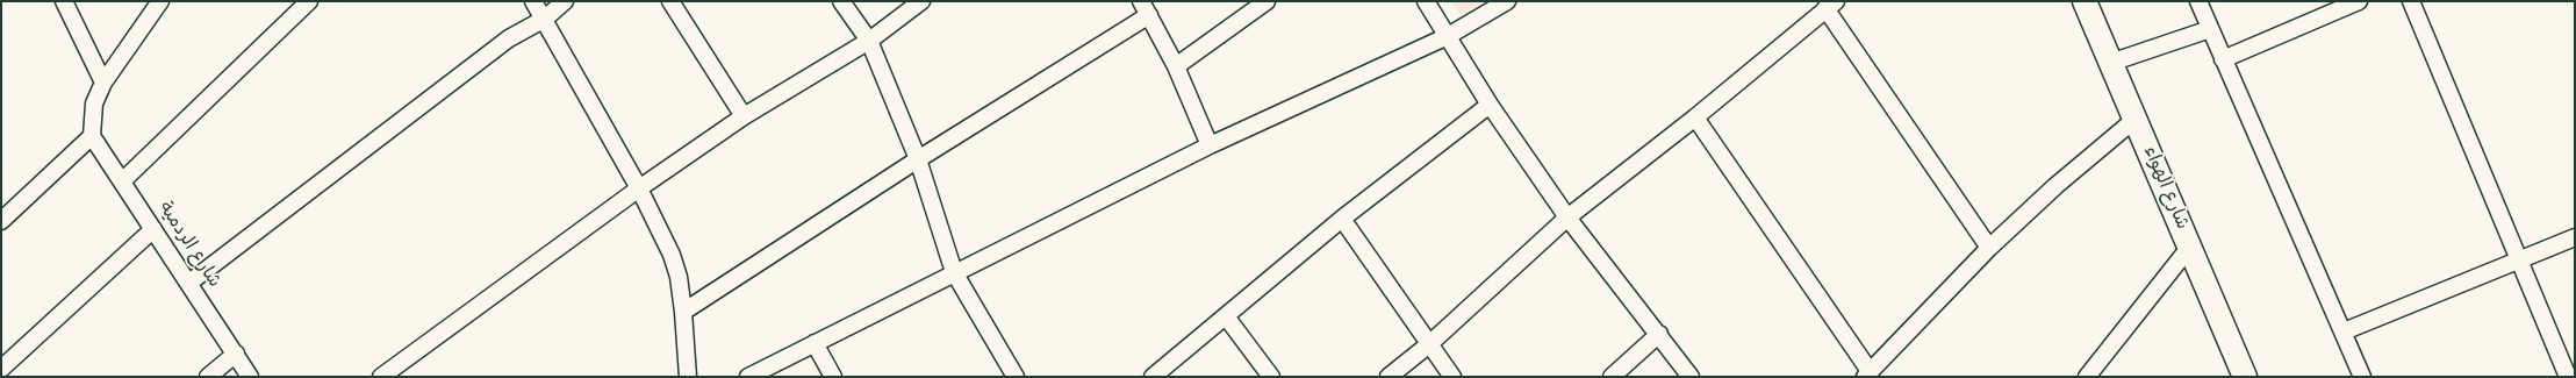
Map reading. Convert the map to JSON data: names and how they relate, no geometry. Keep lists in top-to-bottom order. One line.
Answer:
{"streets":{"street":["شارع الهواء","شارع الردمية"]}}
